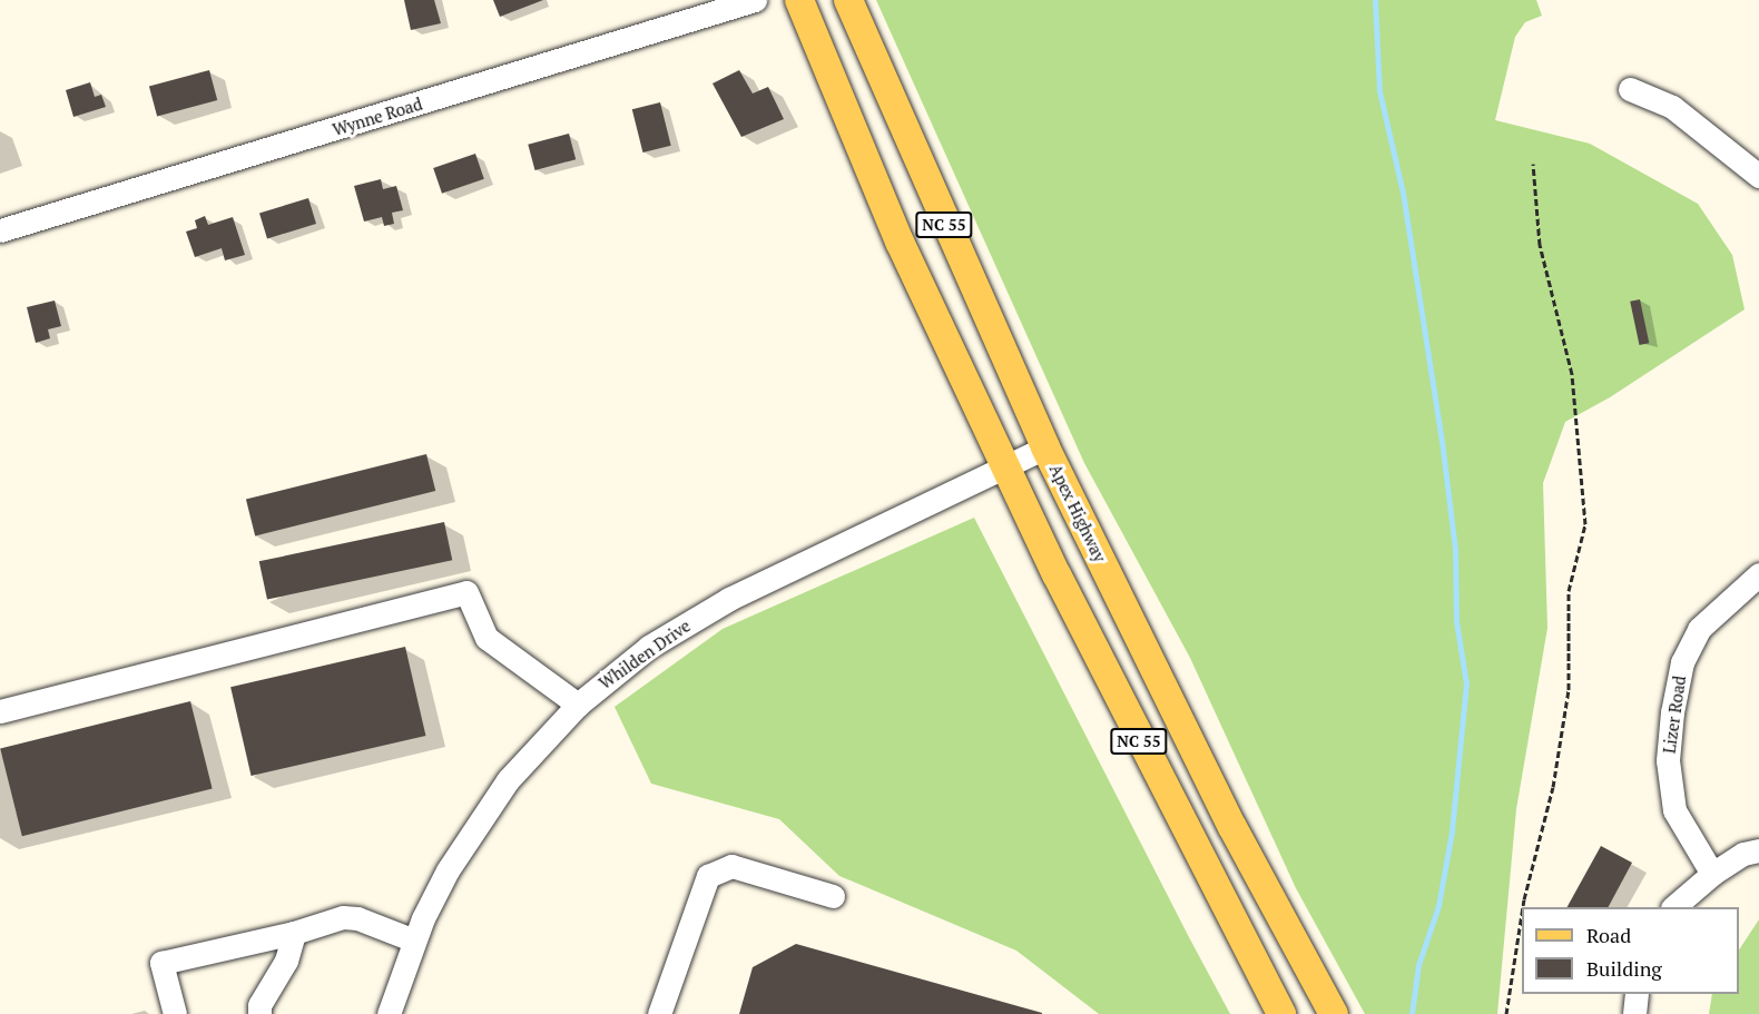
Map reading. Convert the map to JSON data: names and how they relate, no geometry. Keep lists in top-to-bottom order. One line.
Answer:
{"streets":{"main road":["NC 55","Apex Highway"],"street":["Wynne Road","Whilden Drive","Lizer Road"]},"crossings":[["NC 55","Whilden Drive"],["Apex Highway","Whilden Drive"]],"legend":["Road","Building"]}
